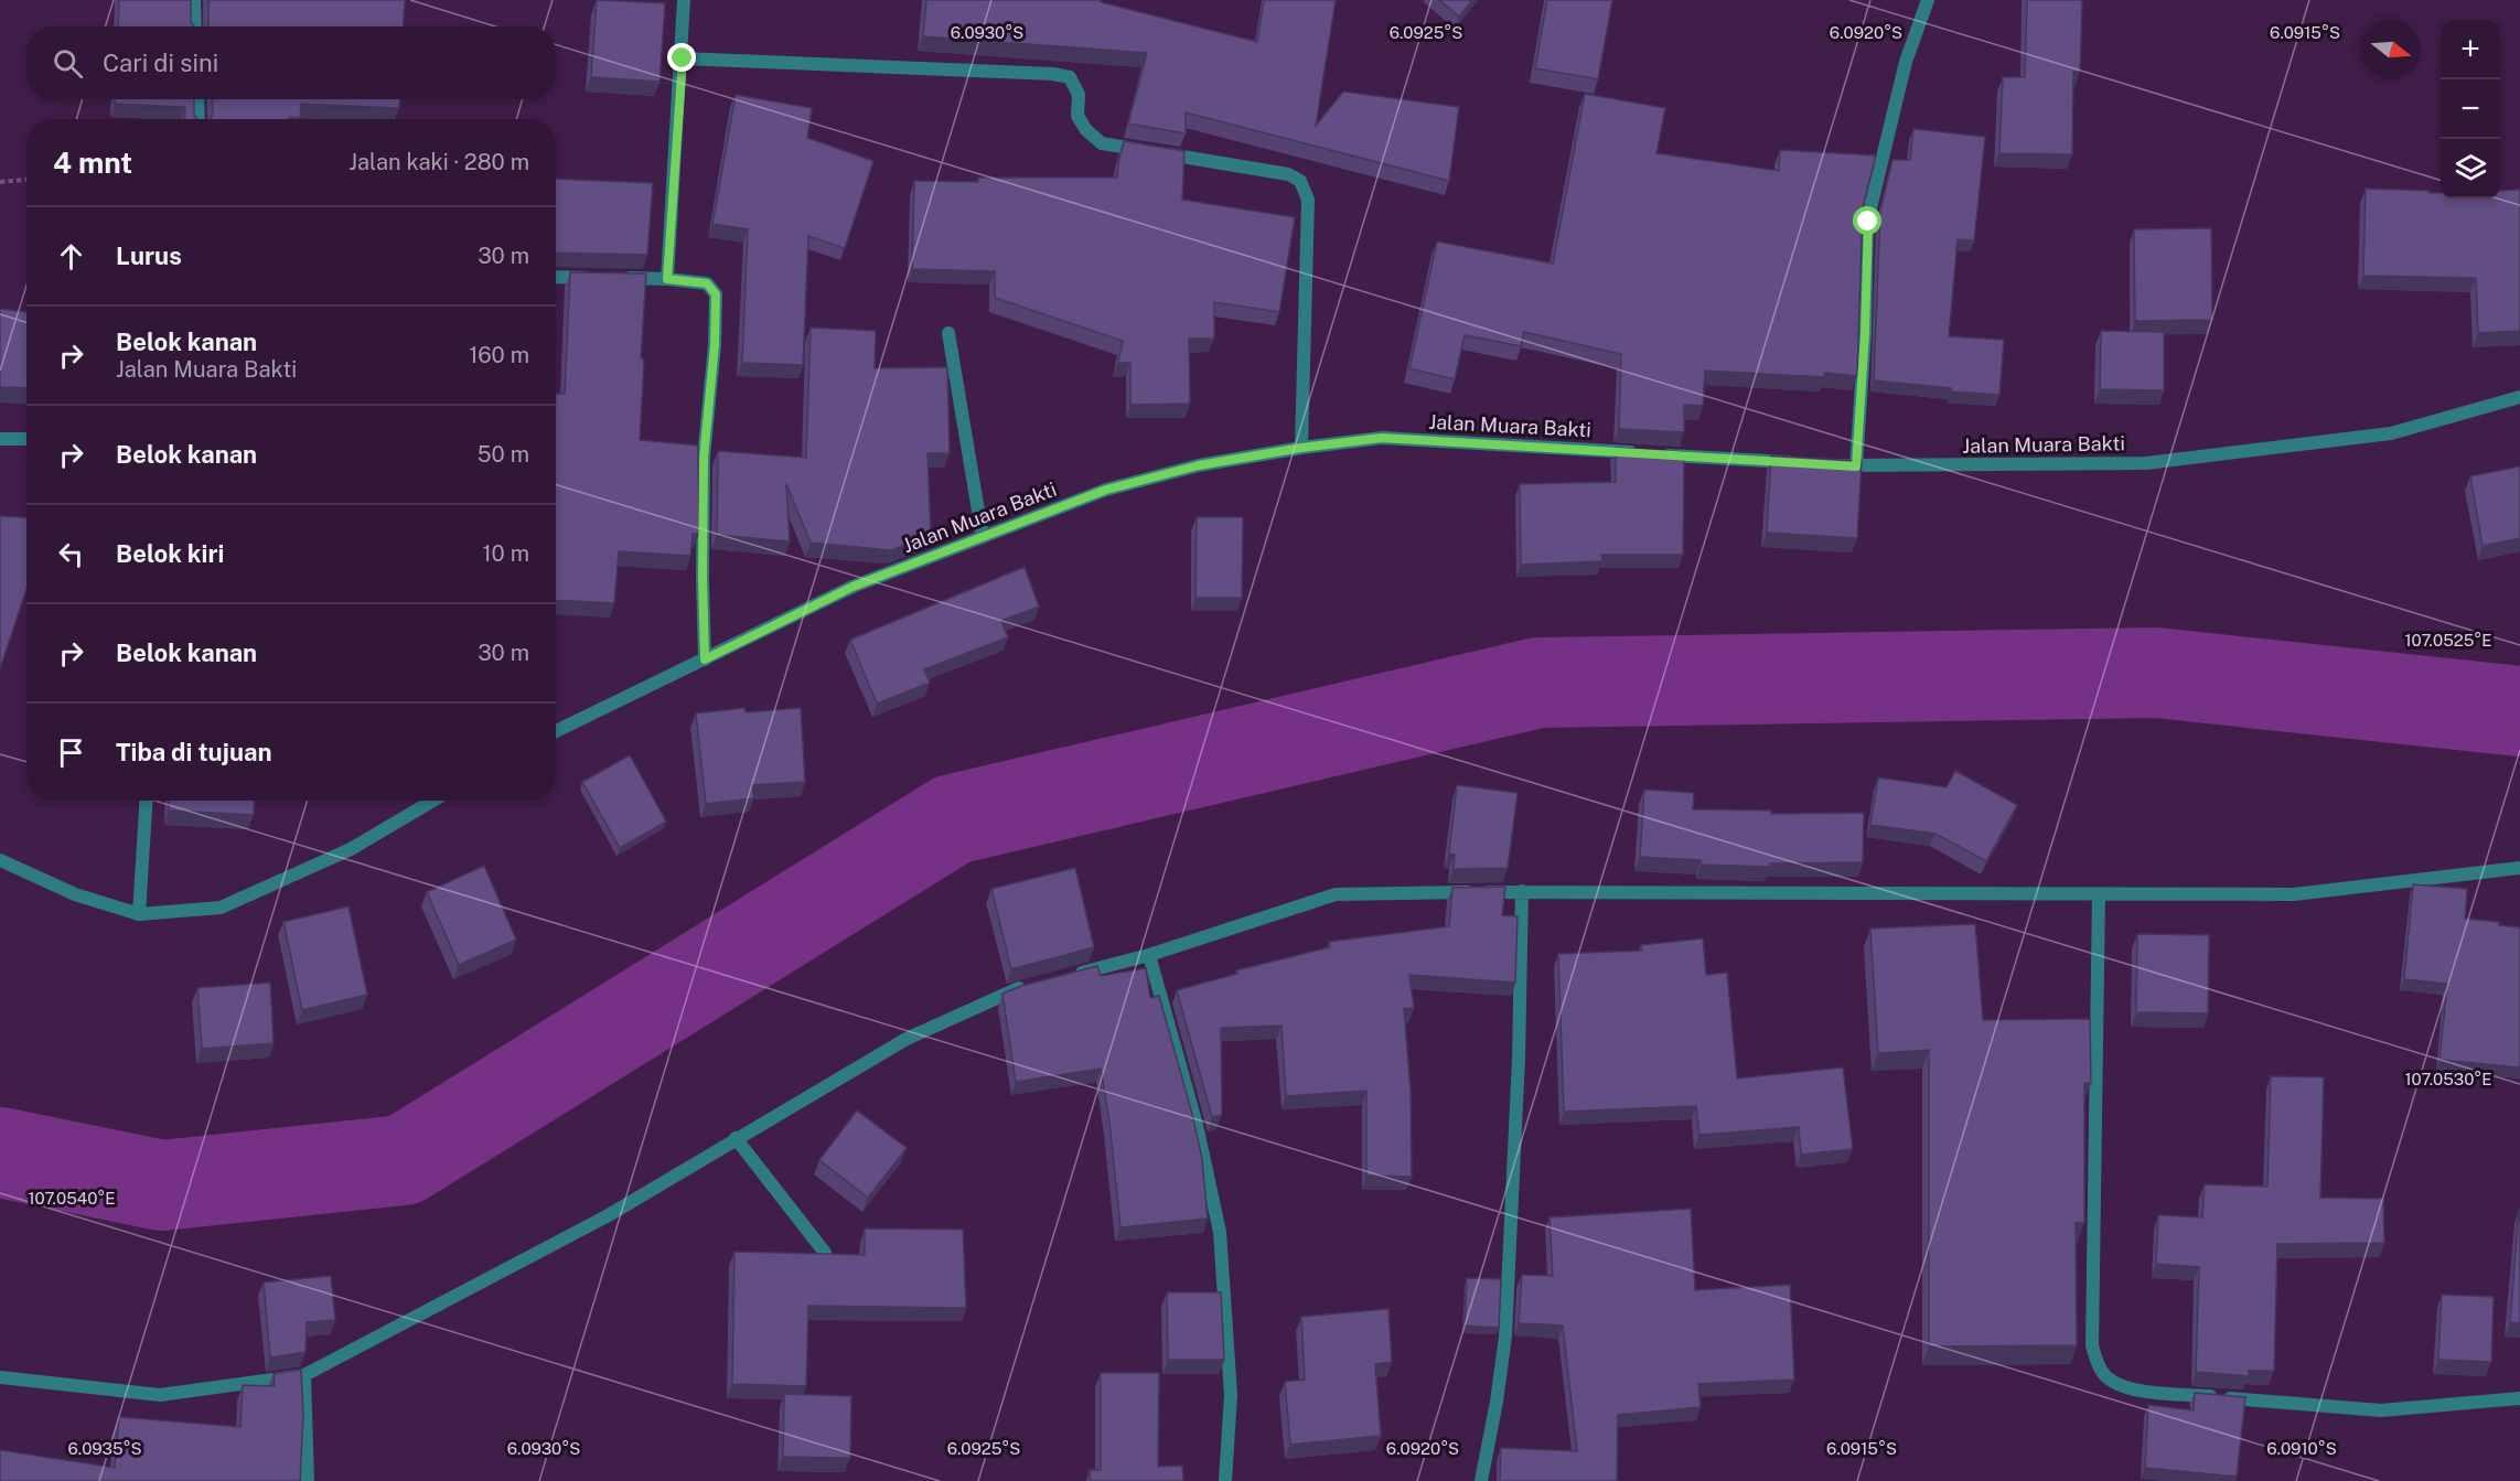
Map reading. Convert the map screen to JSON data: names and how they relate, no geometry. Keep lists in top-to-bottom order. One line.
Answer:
{"streets":{"street":["Jalan Muara Bakti"]},"north":"right","page":{"map_buttons":["+","−"],"search":"Cari di sini","heading":["4 mnt","Jalan kaki · 280 m"],"list":[["Lurus","30 m"],["Belok kanan","Jalan Muara Bakti","160 m"],["Belok kanan","50 m"],["Belok kiri","10 m"],["Belok kanan","30 m"],"Tiba di tujuan"]},"coordinates":["6.0930°S","6.0925°S","6.0920°S","6.0915°S","107.0525°E","107.0530°E","107.0540°E","6.0935°S","6.0910°S"]}
